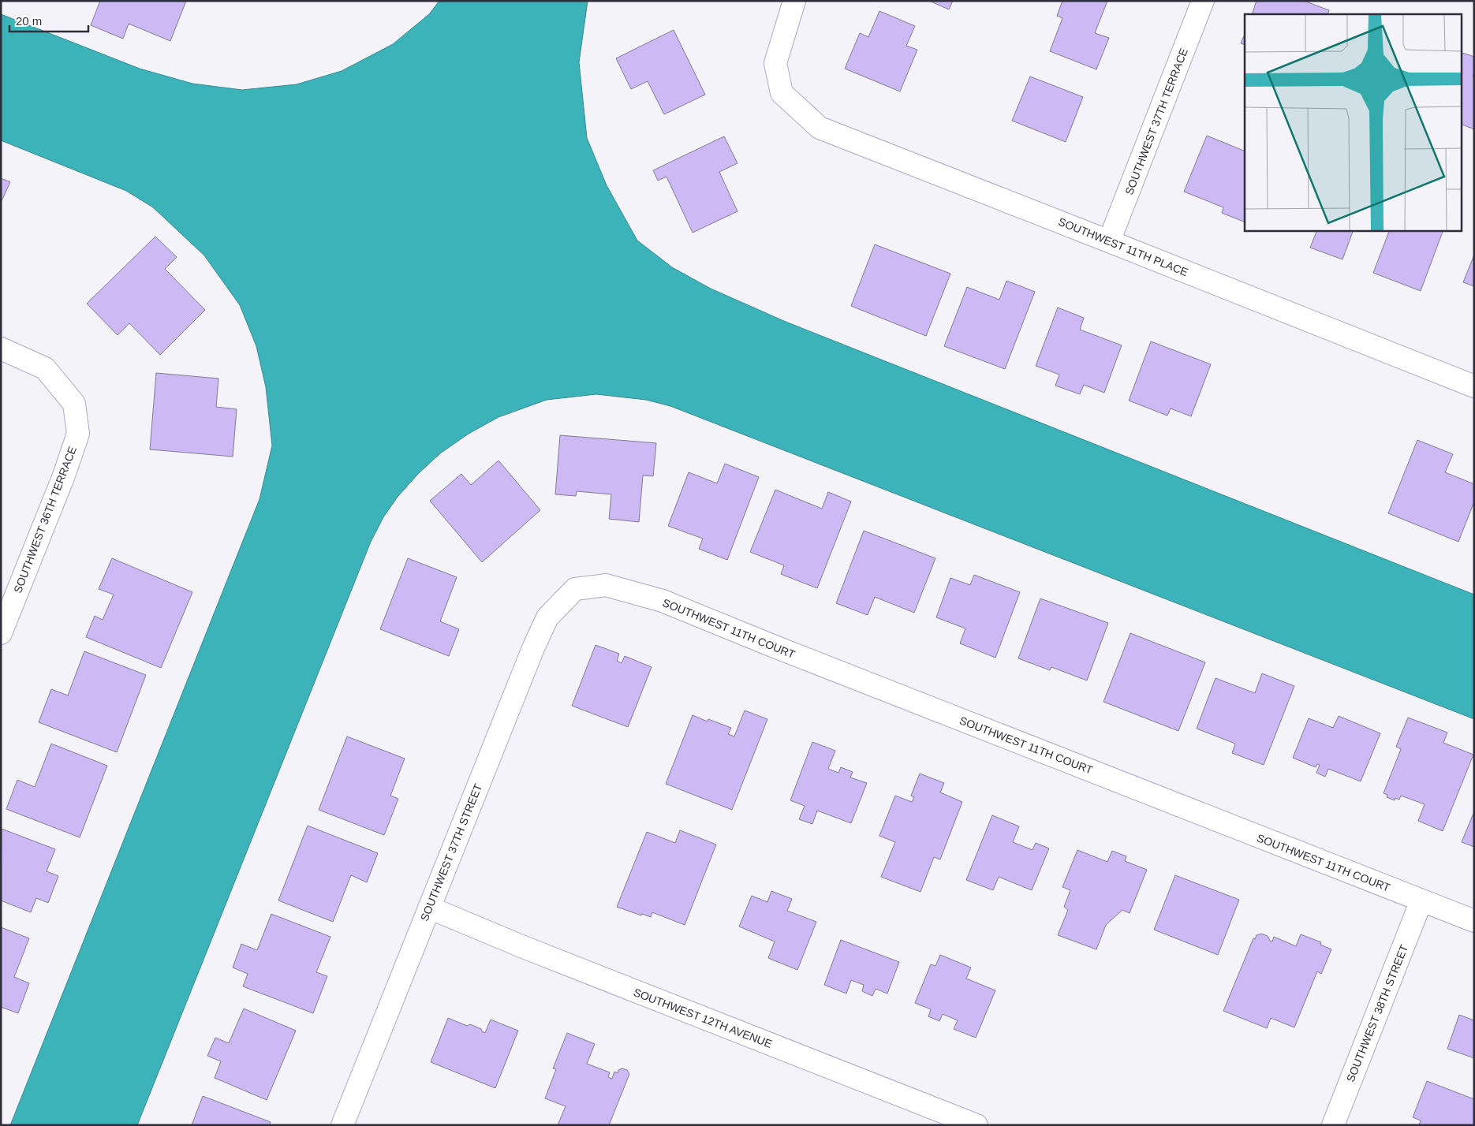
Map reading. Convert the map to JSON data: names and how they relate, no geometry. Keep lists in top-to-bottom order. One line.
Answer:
{"streets":{"street":["SOUTHWEST 37TH TERRACE","SOUTHWEST 11TH PLACE","SOUTHWEST 36TH TERRACE","SOUTHWEST 11TH COURT","SOUTHWEST 37TH STREET","SOUTHWEST 38TH STREET","SOUTHWEST 12TH AVENUE"]},"crossings":[["SOUTHWEST 37TH TERRACE","SOUTHWEST 11TH PLACE"],["SOUTHWEST 11TH COURT","SOUTHWEST 37TH STREET"],["SOUTHWEST 11TH COURT","SOUTHWEST 38TH STREET"],["SOUTHWEST 37TH STREET","SOUTHWEST 12TH AVENUE"]],"scale_bar":"20 m"}
